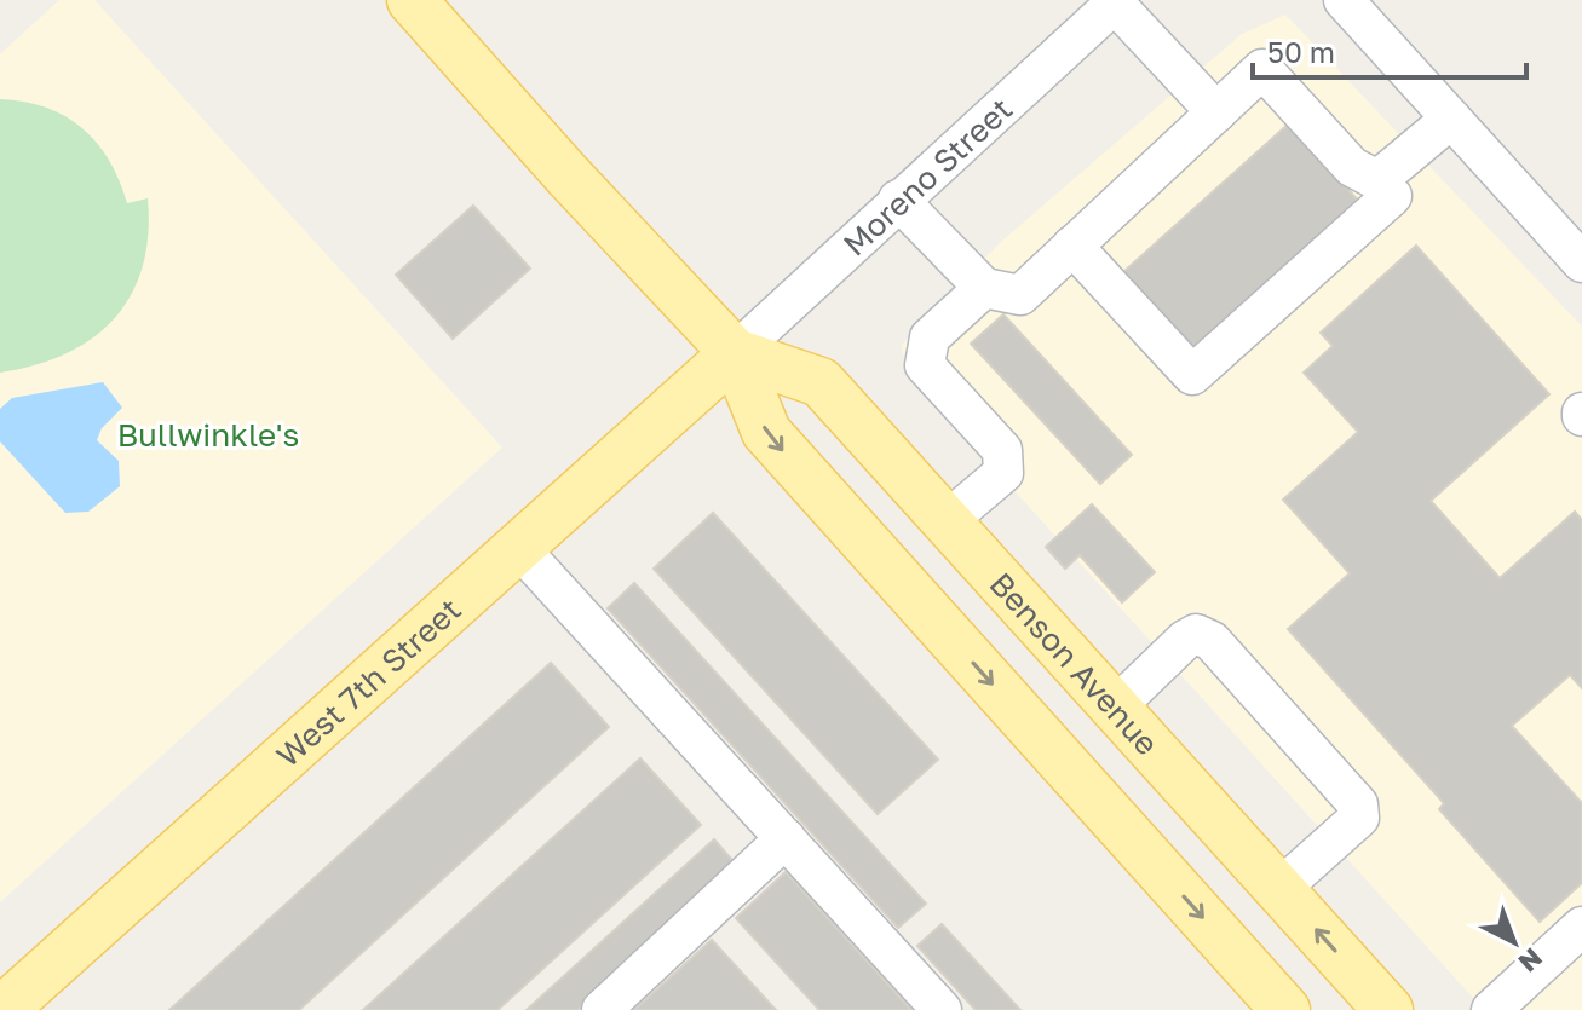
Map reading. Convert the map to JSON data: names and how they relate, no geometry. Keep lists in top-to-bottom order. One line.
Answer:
{"streets":{"main road":["Benson Avenue","West 7th Street"],"street":["Moreno Street"]},"crossings":[["Moreno Street","Benson Avenue"],["Moreno Street","West 7th Street"],["Benson Avenue","West 7th Street"]],"parks":["Bullwinkle's"],"scale_bar":"50 m","north":"bottom right"}
